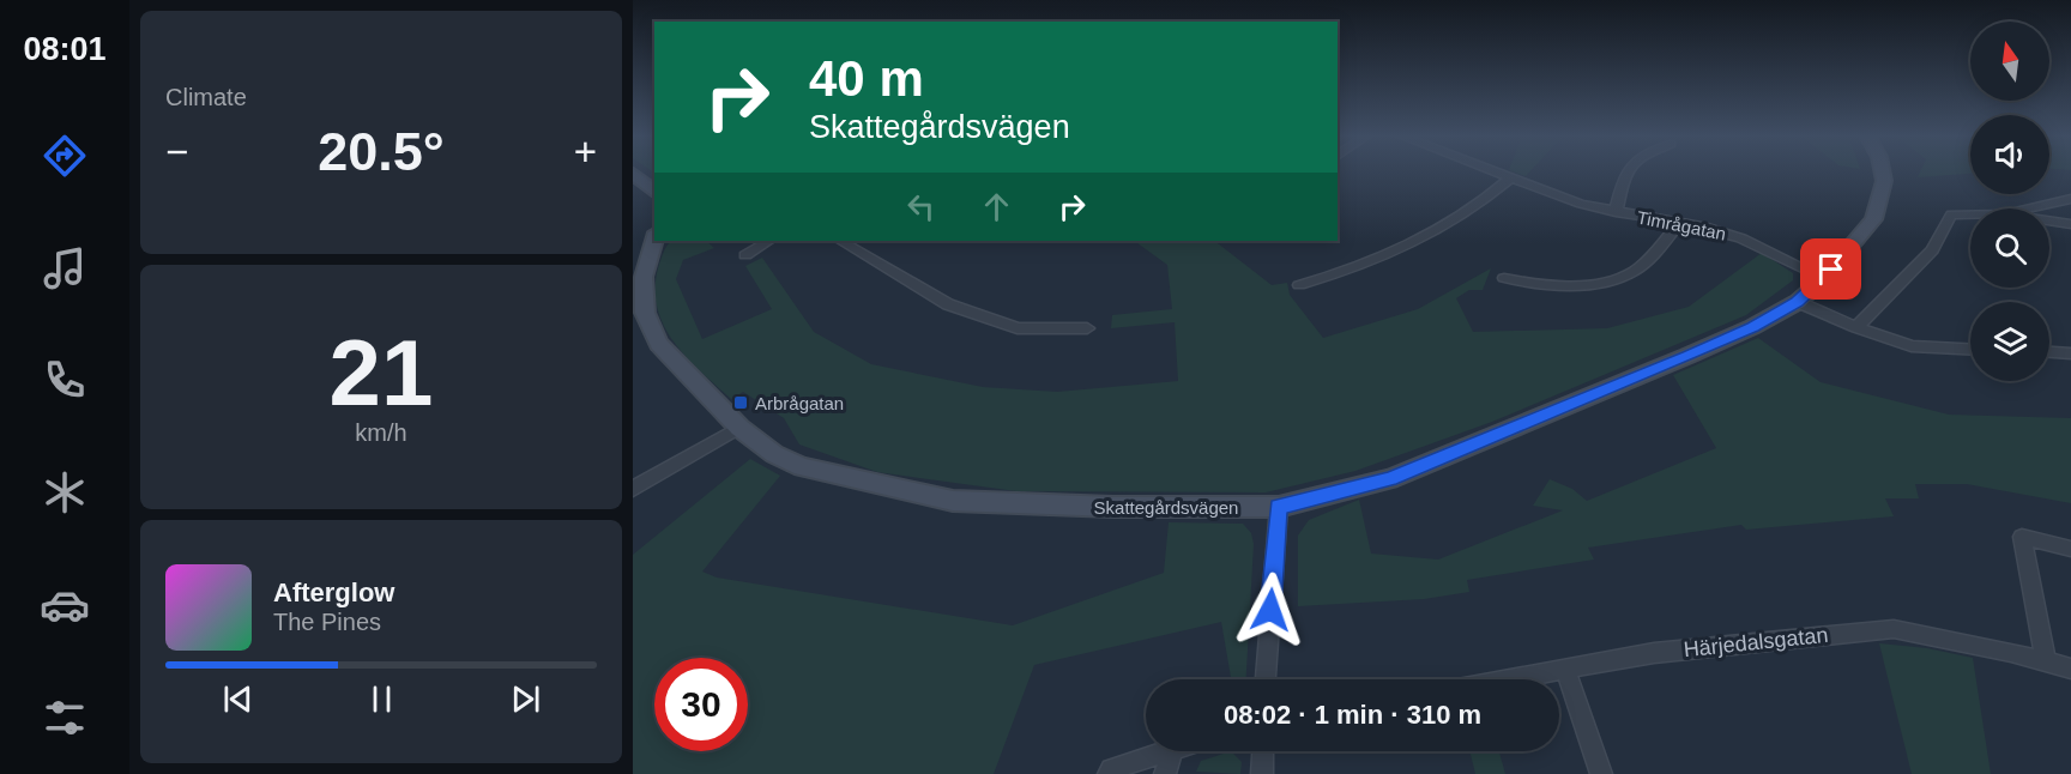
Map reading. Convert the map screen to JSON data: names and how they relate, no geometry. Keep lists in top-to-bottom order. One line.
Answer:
{"streets":{"street":["Timrågatan","Skattegårdsvägen","Härjedalsgatan"]},"crossings":[["Timrågatan","Skattegårdsvägen"]],"places":{"transit":["Arbrågatan"]},"north":"top","page":{"tabs":"08:01","tile":["Climate",["21","km/h"]],"turn":["40 m","Skattegårdsvägen"],"heat":["−","20.5°","+"],"song":["Afterglow","The Pines"],"limit":"30","trip":"08:02 · 1 min · 310 m"}}
